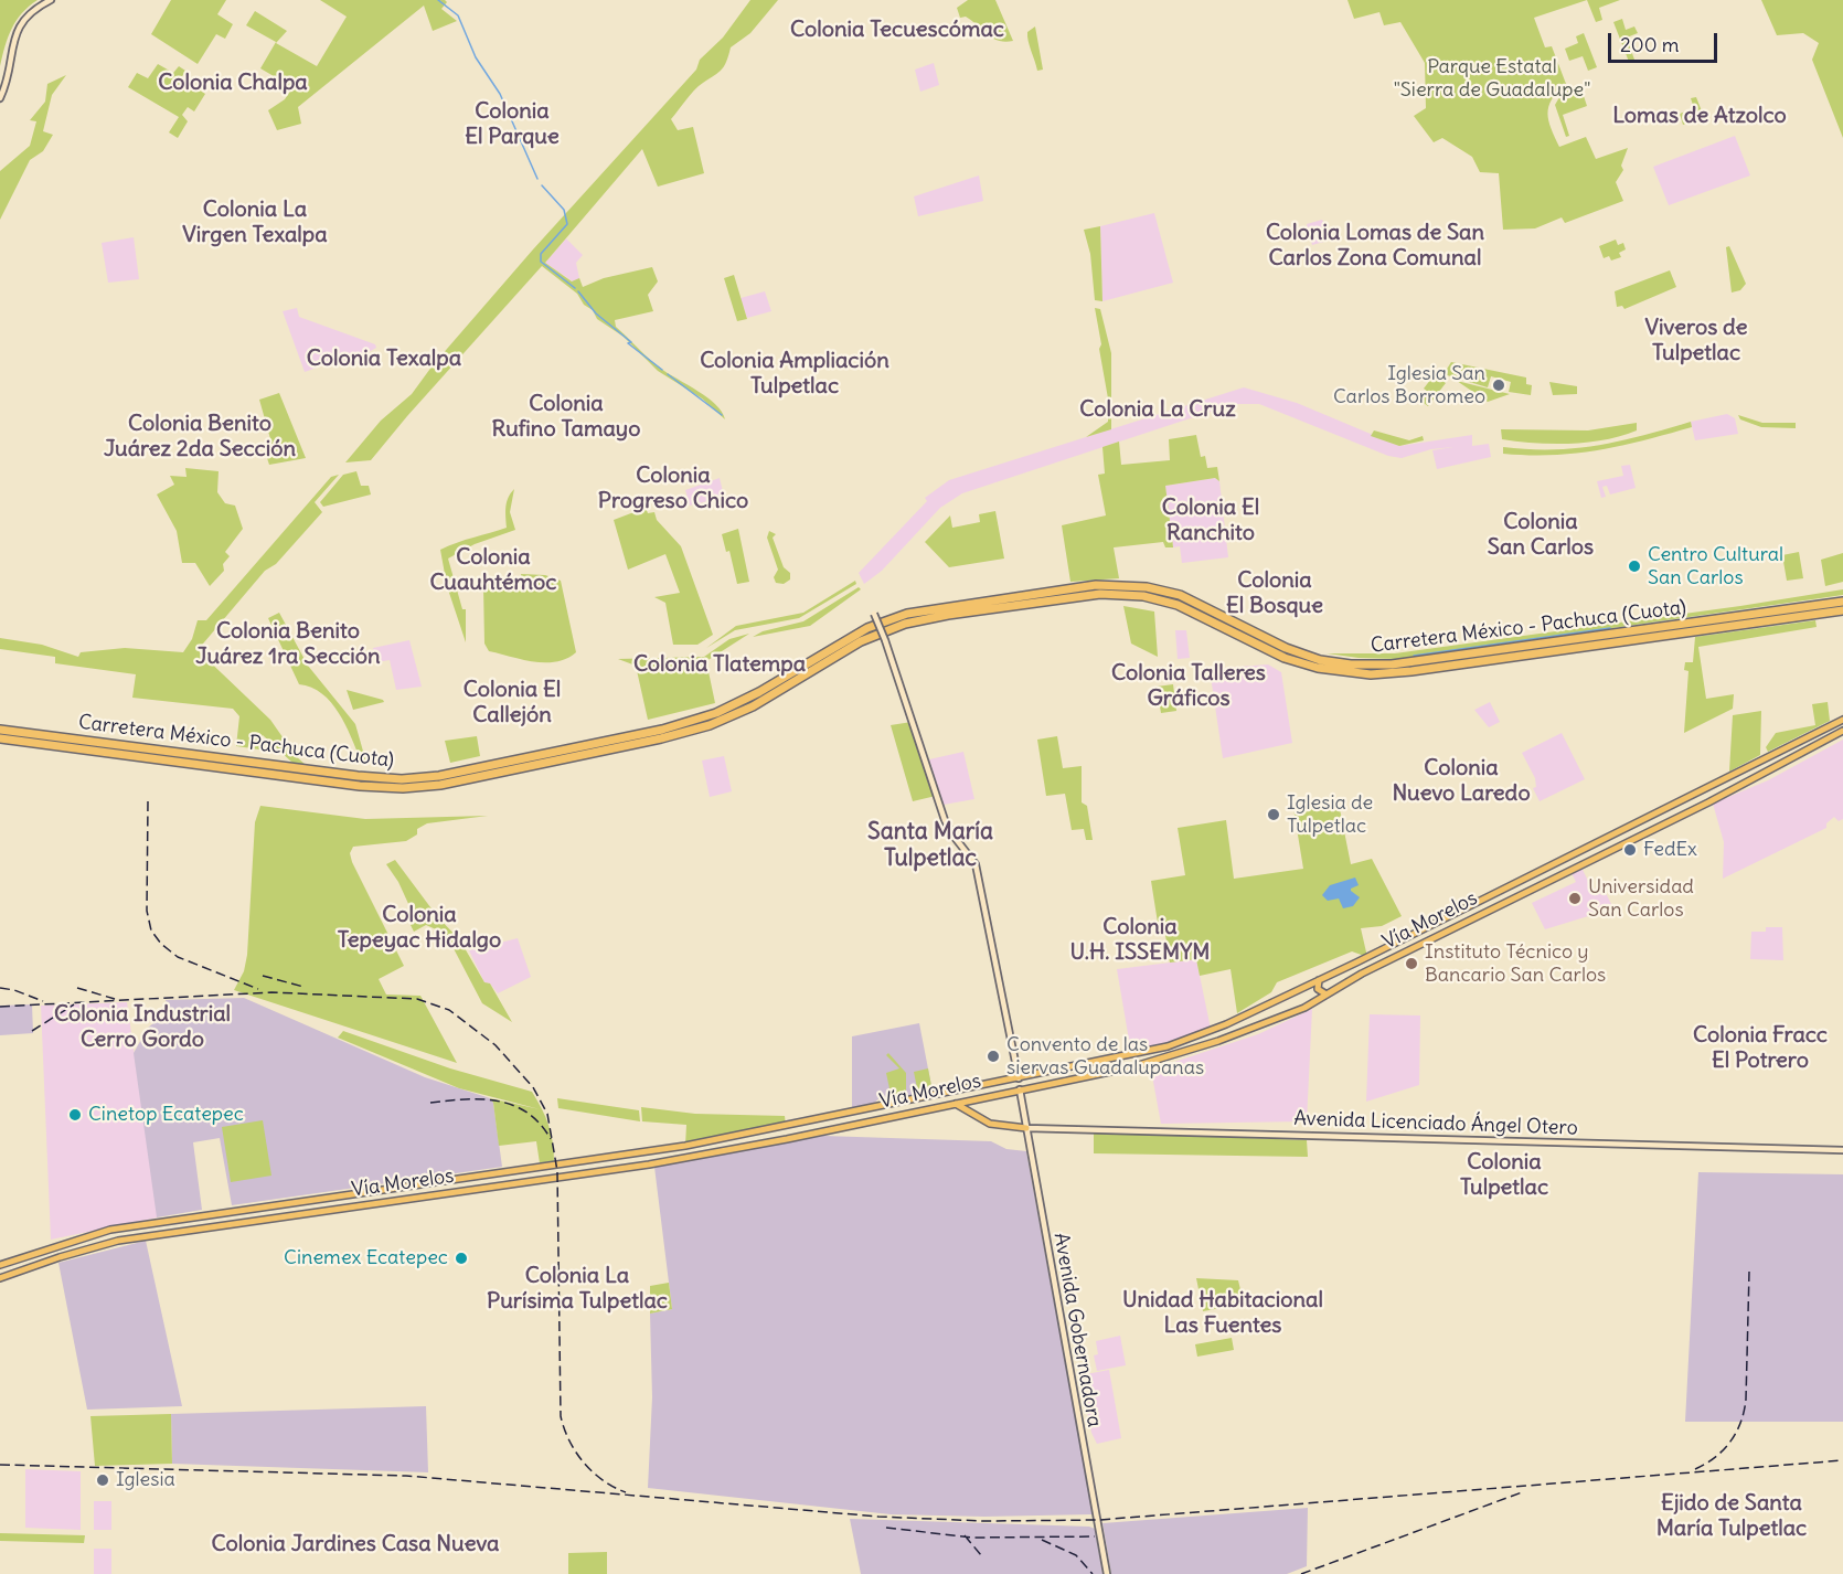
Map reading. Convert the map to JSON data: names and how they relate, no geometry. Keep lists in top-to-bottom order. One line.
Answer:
{"streets":{"highway":["Carretera México - Pachuca (Cuota)"],"main road":["Vía Morelos","Avenida Licenciado Ángel Otero","Avenida Gobernadora"]},"crossings":[["Vía Morelos","Avenida Gobernadora"],["Avenida Licenciado Ángel Otero","Avenida Gobernadora"]],"districts":["Colonia Tecuescómac","Colonia Chalpa","Colonia El Parque","Lomas de Atzolco","Colonia La Virgen Texalpa","Colonia Lomas de San Carlos Zona Comunal","Viveros de Tulpetlac","Colonia Texalpa","Colonia Ampliación Tulpetlac","Colonia Rufino Tamayo","Colonia La Cruz","Colonia Benito Juárez 2da Sección","Colonia Progreso Chico","Colonia El Ranchito","Colonia San Carlos","Colonia Cuauhtémoc","Colonia El Bosque","Colonia Benito Juárez 1ra Sección","Colonia Tlatempa","Colonia Talleres Gráficos","Colonia El Callejón","Colonia Nuevo Laredo","Santa María Tulpetlac","Colonia Tepeyac Hidalgo","Colonia U.H. ISSEMYM","Colonia Industrial Cerro Gordo","Colonia Fracc El Potrero","Colonia Tulpetlac","Colonia La Purísima Tulpetlac","Unidad Habitacional Las Fuentes","Ejido de Santa María Tulpetlac","Colonia Jardines Casa Nueva"],"parks":["Parque Estatal \"Sierra de Guadalupe\""],"places":["Iglesia San Carlos Borromeo","Centro Cultural San Carlos","Iglesia de Tulpetlac","FedEx","Universidad San Carlos","Instituto Técnico y Bancario San Carlos","Convento de las siervas Guadalupanas","Cinetop Ecatepec","Cinemex Ecatepec","Iglesia"],"scale_bar":"200 m"}
